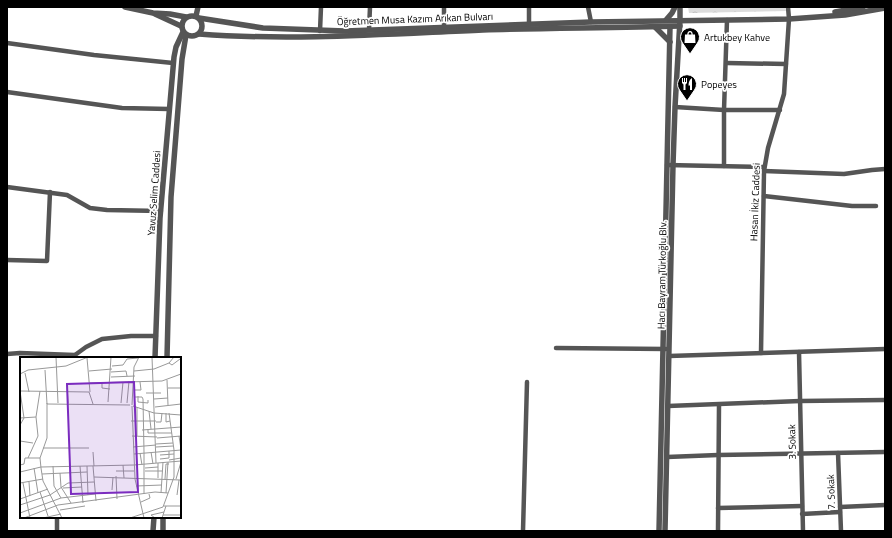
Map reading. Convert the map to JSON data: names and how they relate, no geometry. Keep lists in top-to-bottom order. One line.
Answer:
{"streets":{"street":["Öğretmen Musa Kazım Arıkan Bulvarı","Yavuz Selim Caddesi","Hasan İkiz Caddesi","Hacı Bayram Türkoğlu Blv.","3. Sokak","7. Sokak"]},"crossings":[["Öğretmen Musa Kazım Arıkan Bulvarı","Yavuz Selim Caddesi"],["Öğretmen Musa Kazım Arıkan Bulvarı","Hacı Bayram Türkoğlu Blv."]],"places":{"shop":["Artukbey Kahve"],"restaurant":["Popeyes"]}}
